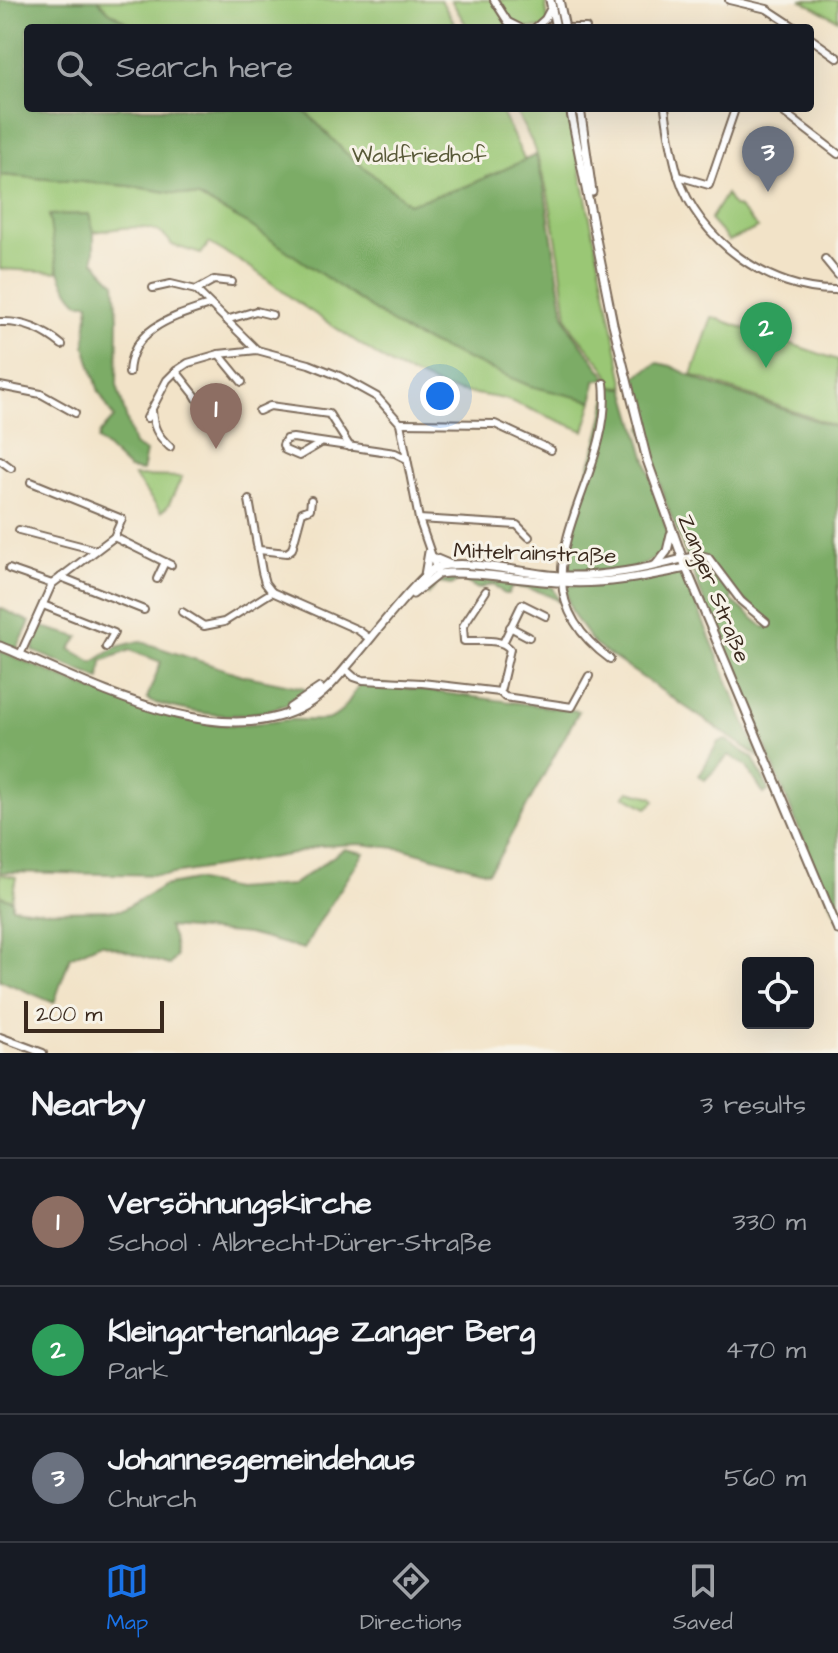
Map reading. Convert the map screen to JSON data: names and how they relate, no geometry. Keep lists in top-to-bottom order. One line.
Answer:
{"streets":{"street":["Mittelrainstraße","Zanger Straße"]},"crossings":[["Mittelrainstraße","Zanger Straße"]],"parks":["Waldfriedhof"],"scale_bar":"200 m","page":{"search":"Search here","pins":["3","2","1"],"scale":"200 m","heading":["Nearby","3 results"],"list":[{"mark":"1","name":"Versöhnungskirche","note":"School · Albrecht-Dürer-Straße","value":"330 m"},{"mark":"2","name":"Kleingartenanlage Zanger Berg","note":"Park","value":"470 m"},{"mark":"3","name":"Johannesgemeindehaus","note":"Church","value":"560 m"}],"nav":["Map","Directions","Saved"]}}
